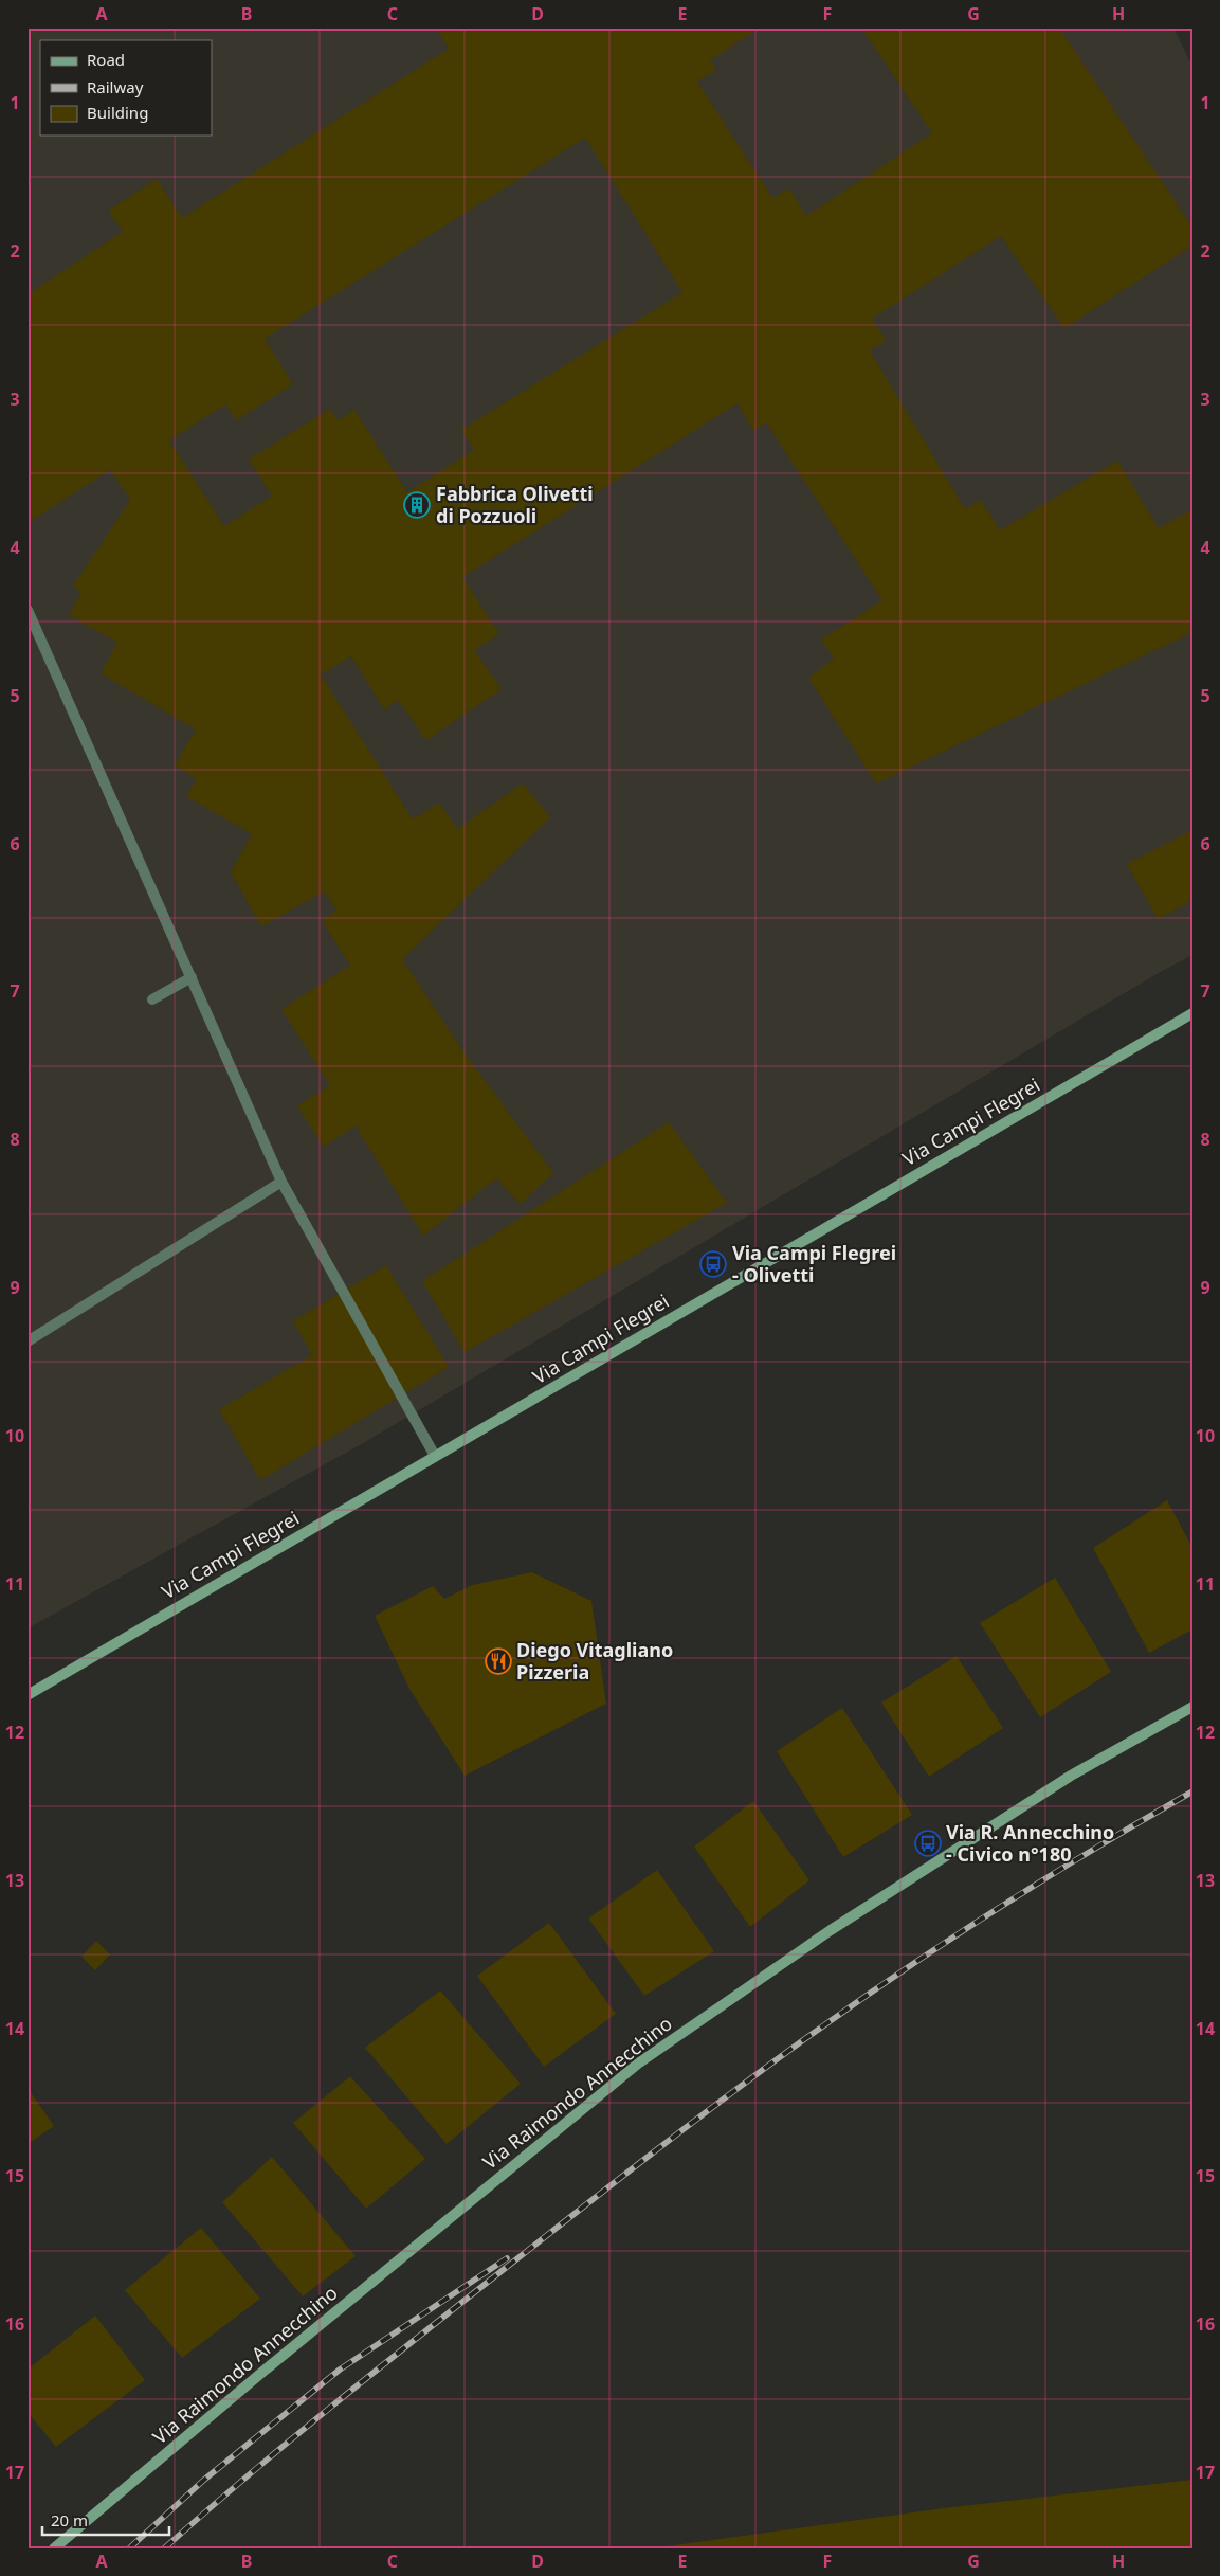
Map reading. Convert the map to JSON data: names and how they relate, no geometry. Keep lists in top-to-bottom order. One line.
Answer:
{"streets":{"street":["Via Campi Flegrei","Via Raimondo Annecchino"]},"places":{"building":["Fabbrica Olivetti di Pozzuoli"],"bus stop":["Via Campi Flegrei - Olivetti","Via R. Annecchino - Civico n°180"],"restaurant":["Diego Vitagliano Pizzeria"]},"legend":["Road","Railway","Building"],"scale_bar":"20 m","grid":{"columns":["A","B","C","D","E","F","G","H"],"rows":["1","2","3","4","5","6","7","8","9","10","11","12","13","14","15","16","17"]}}
